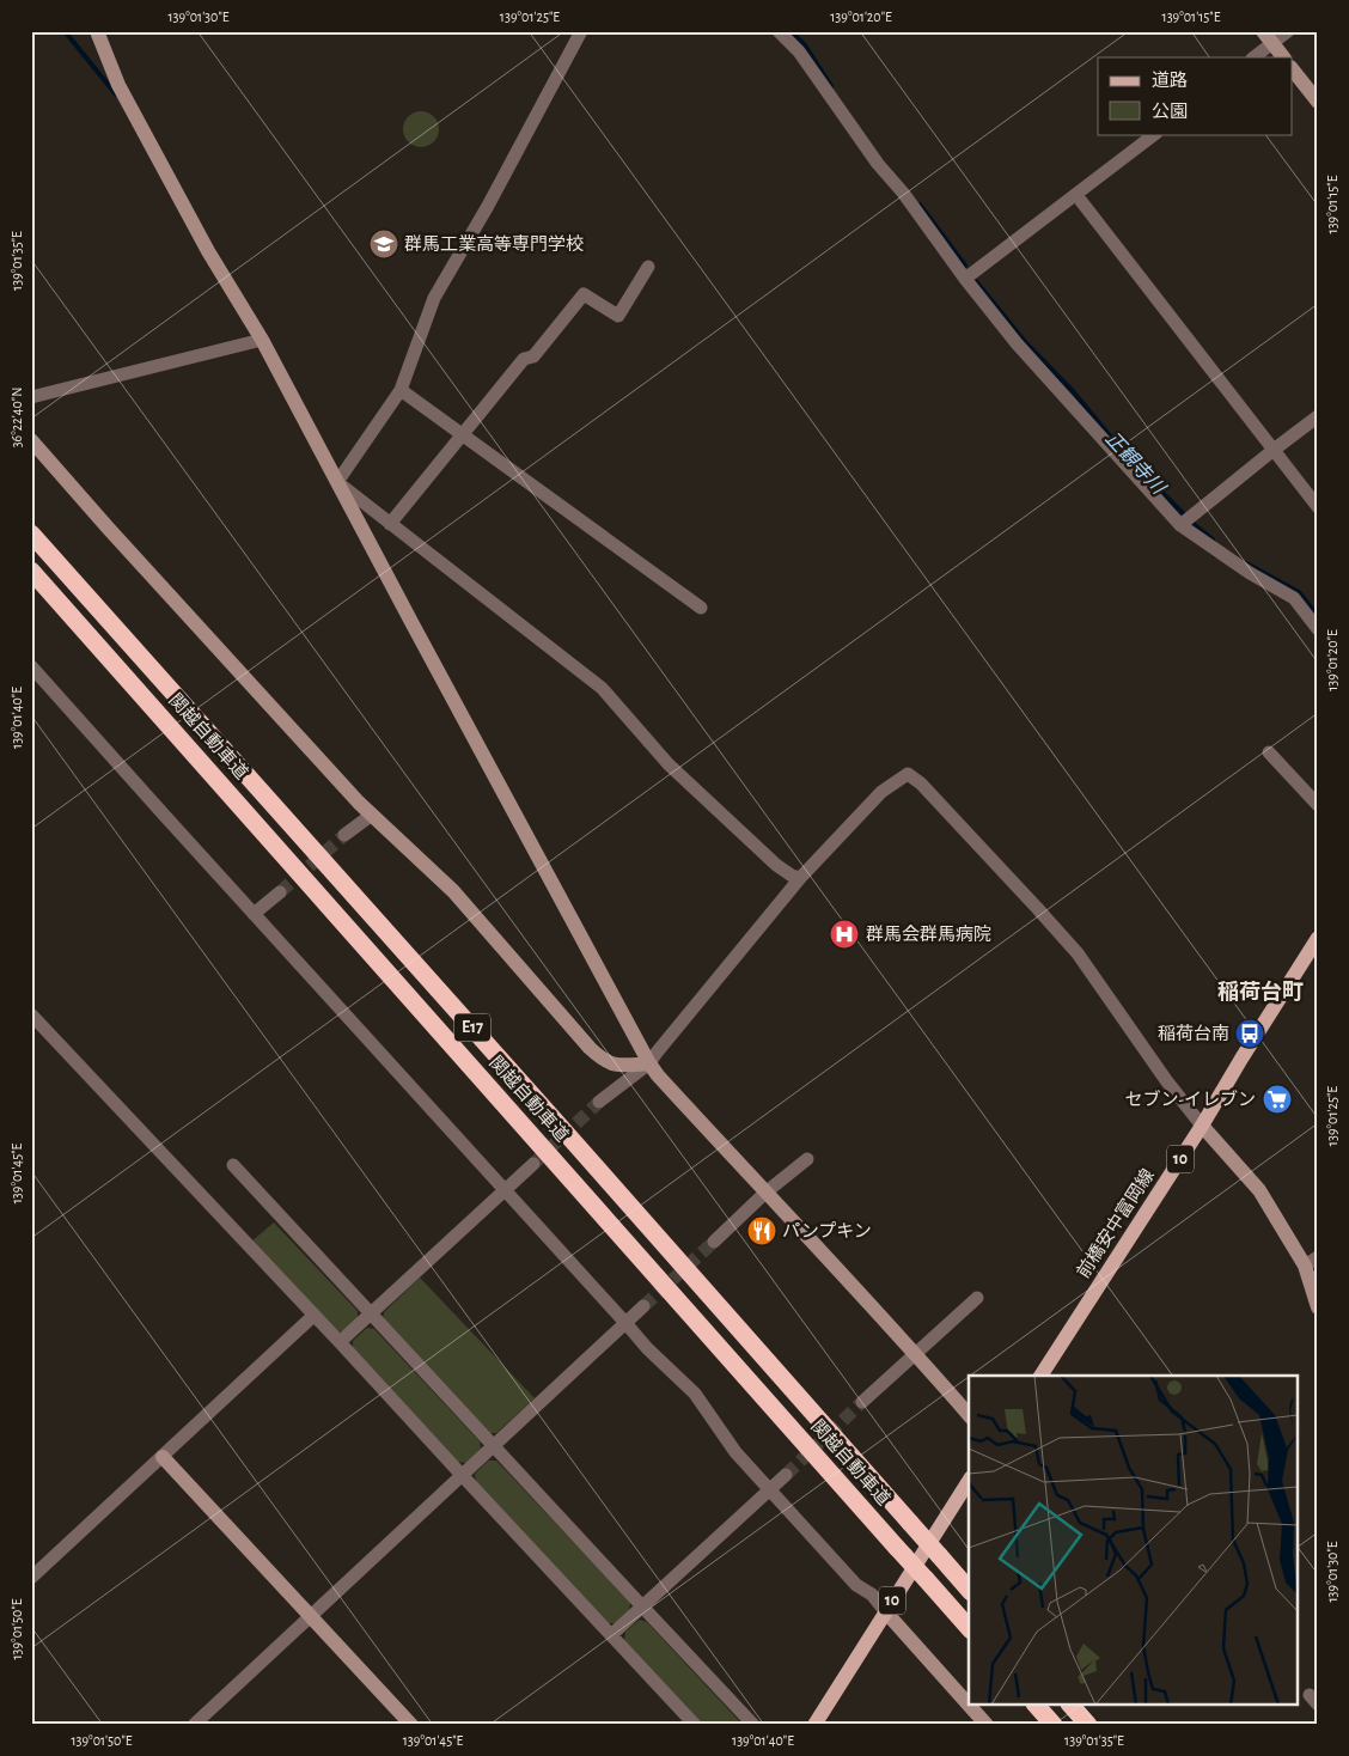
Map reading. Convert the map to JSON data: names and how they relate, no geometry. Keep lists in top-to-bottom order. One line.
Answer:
{"streets":{"highway":["関越自動車道","E17"],"main road":["10","前橋安中富岡線"]},"districts":["稲荷台町"],"water":["正観寺川"],"places":{"school or university":["群馬工業高等専門学校"],"hospital":["群馬会群馬病院"],"bus stop":["稲荷台南"],"supermarket":["セブン-イレブン"],"restaurant":["パンプキン"]},"legend":["道路","公園"],"coordinates":["139°01'30\"E","139°01'25\"E","139°01'20\"E","139°01'15\"E","139°01'35\"E","36°22'40\"N","139°01'40\"E","139°01'45\"E","139°01'50\"E"]}
